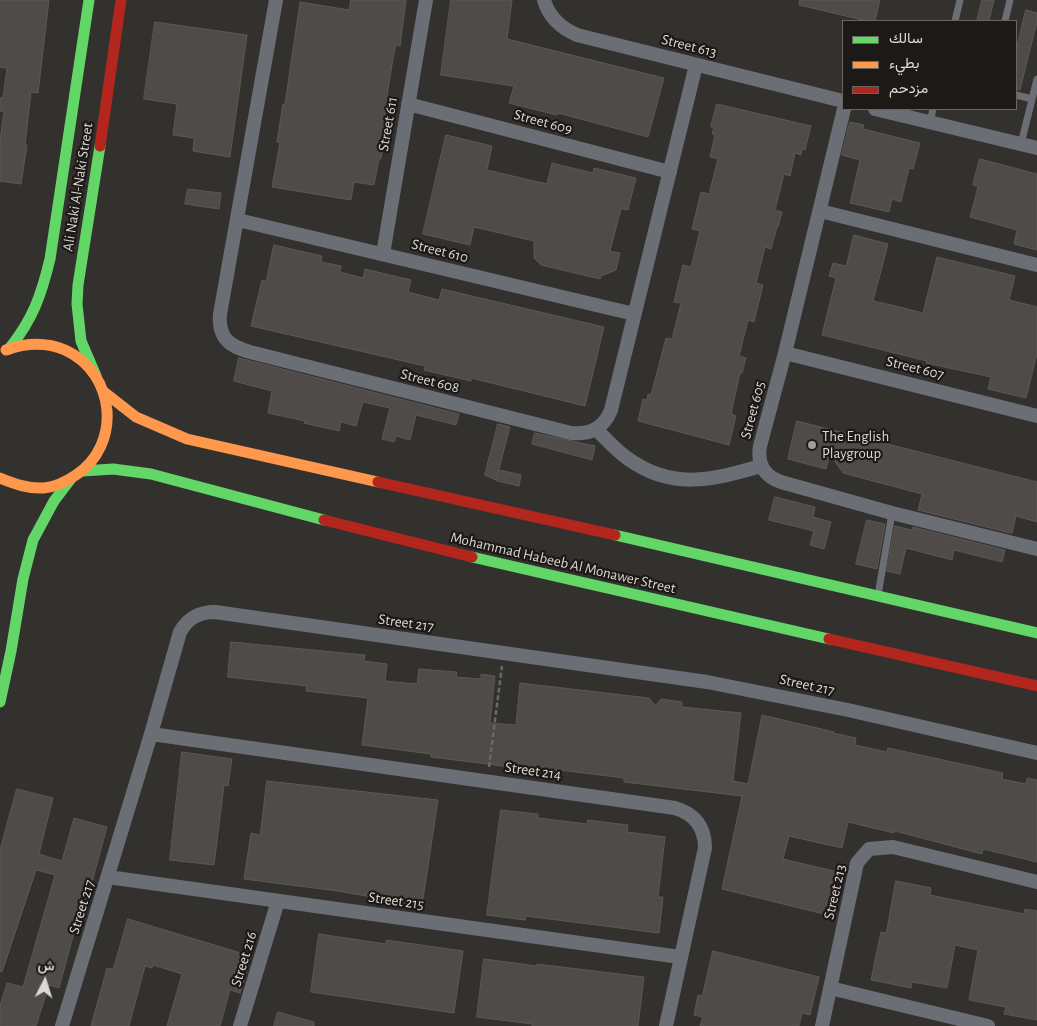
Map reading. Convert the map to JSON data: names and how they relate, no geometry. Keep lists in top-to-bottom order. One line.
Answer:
{"streets":{"main road":["Ali Naki Al-Naki Street","Mohammad Habeeb Al Monawer Street"],"street":["Street 613","Street 609","Street 611","Street 610","Street 607","Street 608","Street 605","Street 217","Street 214","Street 213","Street 215","Street 216"]},"crossings":[["Street 609","Street 611"],["Street 611","Street 610"],["Street 610","Street 608"],["Street 607","Street 605"],["Street 217","Street 214"],["Street 217","Street 215"],["Street 214","Street 215"],["Street 215","Street 216"]],"places":["The English Playgroup"],"legend":["سالك","بطيء","مزدحم"],"north":"top"}
